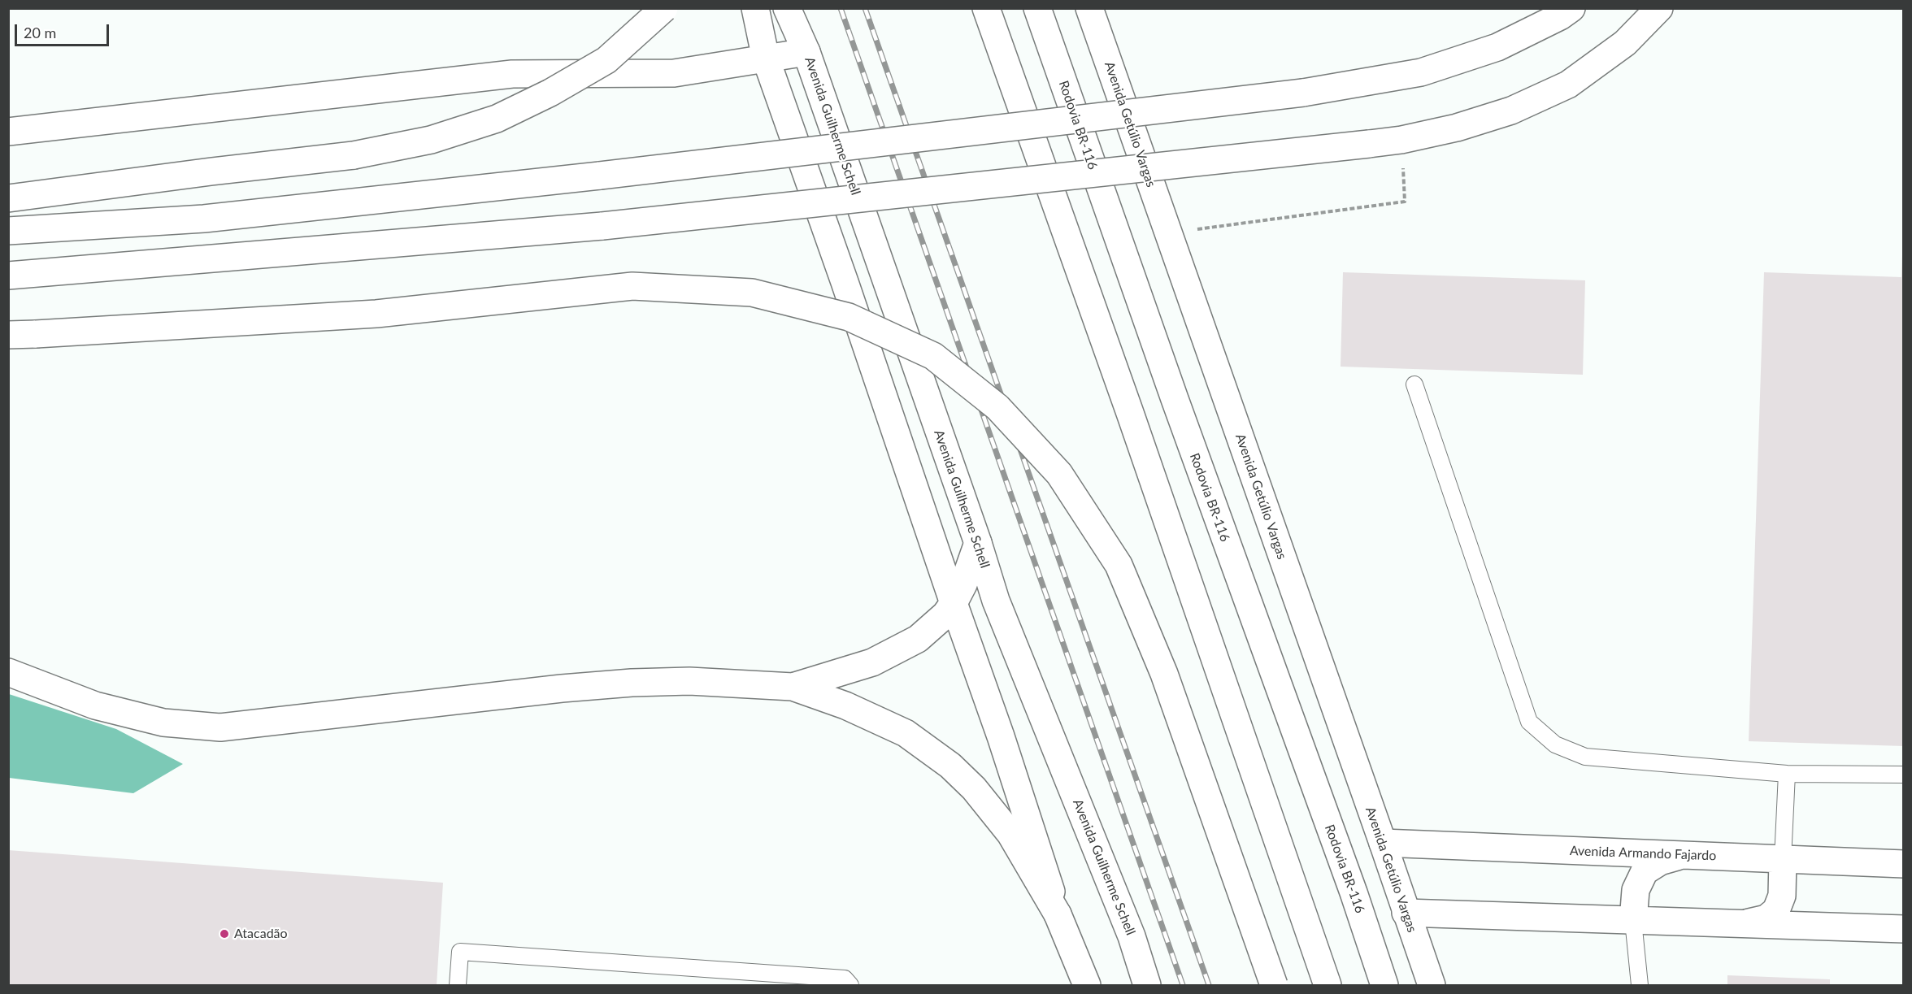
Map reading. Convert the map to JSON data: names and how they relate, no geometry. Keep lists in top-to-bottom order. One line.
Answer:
{"streets":{"main road":["Avenida Getúlio Vargas","Rodovia BR-116","Avenida Guilherme Schell","Avenida Armando Fajardo"]},"crossings":[["Avenida Getúlio Vargas","Avenida Armando Fajardo"]],"places":["Atacadão"],"scale_bar":"20 m"}
